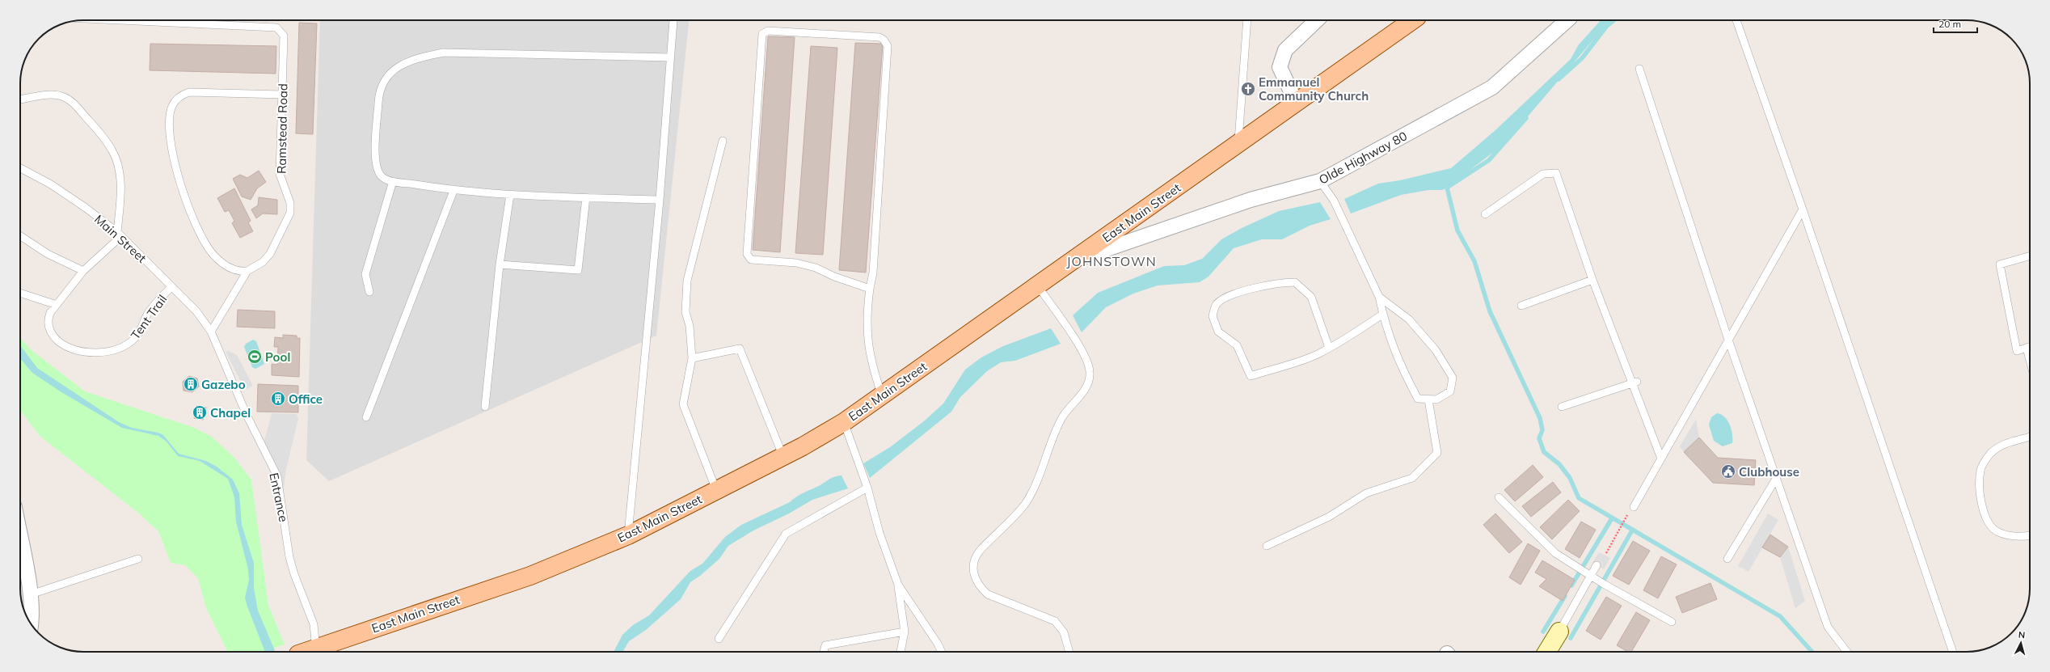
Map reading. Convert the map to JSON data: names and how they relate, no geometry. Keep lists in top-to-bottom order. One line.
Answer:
{"streets":{"main road":["East Main Street"],"street":["Olde Highway 80"],"lane":["Ramstead Road","Main Street","Tent Trail","Entrance"]},"crossings":[["Ramstead Road","Main Street"],["Ramstead Road","Entrance"],["Olde Highway 80","East Main Street"],["Main Street","Tent Trail"],["Main Street","Entrance"]],"districts":["JOHNSTOWN"],"places":{"church":["Emmanuel Community Church"],"sports":["Pool"],"building":["Gazebo","Office","Chapel"],"public building":["Clubhouse"]},"scale_bar":"20 m","north":"top"}
